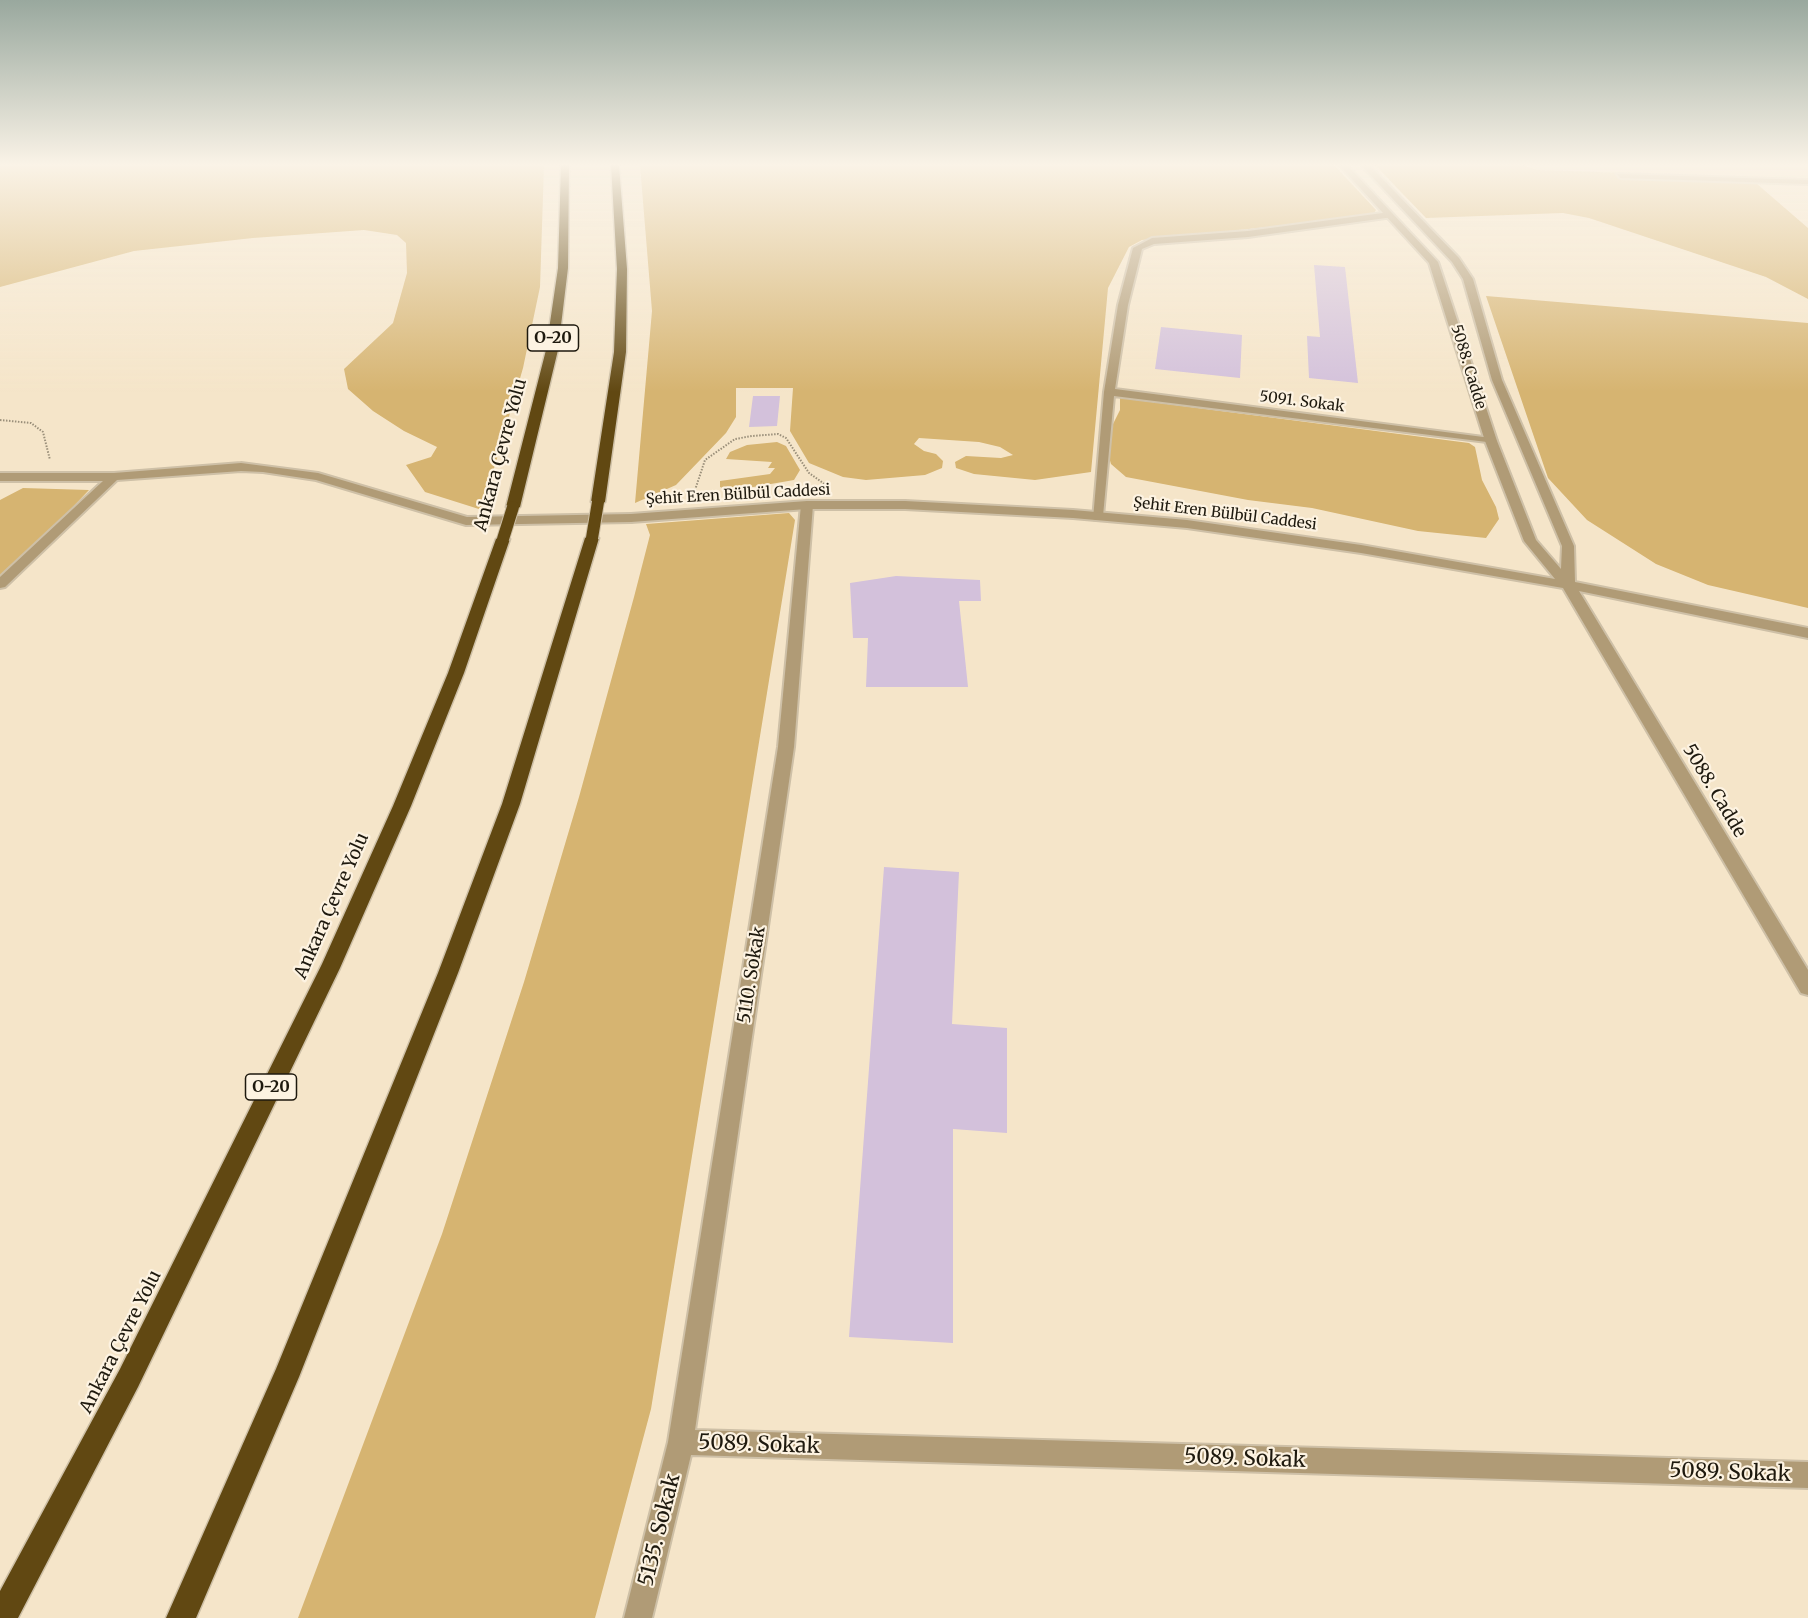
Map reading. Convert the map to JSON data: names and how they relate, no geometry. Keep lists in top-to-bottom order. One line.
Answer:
{"streets":{"highway":["O-20","Ankara Çevre Yolu"],"street":["5088. Cadde","5091. Sokak","Şehit Eren Bülbül Caddesi","5110. Sokak","5089. Sokak","5135. Sokak"]},"crossings":[["5088. Cadde","5091. Sokak"],["5088. Cadde","Şehit Eren Bülbül Caddesi"],["Şehit Eren Bülbül Caddesi","5110. Sokak"],["5110. Sokak","5089. Sokak"],["5110. Sokak","5135. Sokak"],["5089. Sokak","5135. Sokak"]]}
